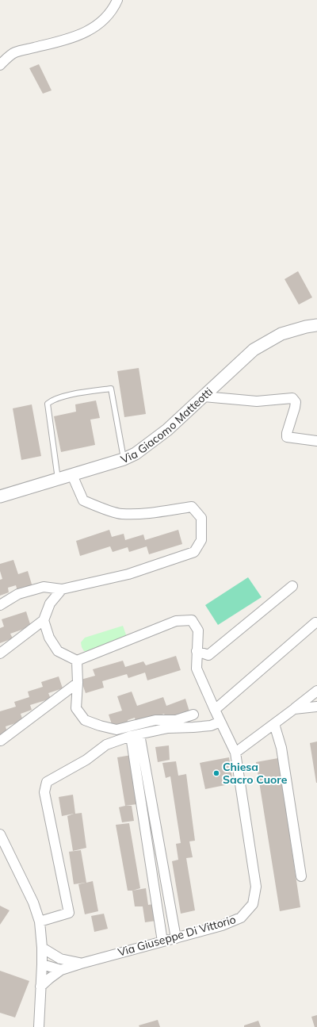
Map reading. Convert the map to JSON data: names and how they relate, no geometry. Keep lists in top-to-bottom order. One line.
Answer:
{"streets":{"street":["Via Giacomo Matteotti","Via Giuseppe Di Vittorio"]},"places":["Chiesa Sacro Cuore"]}
